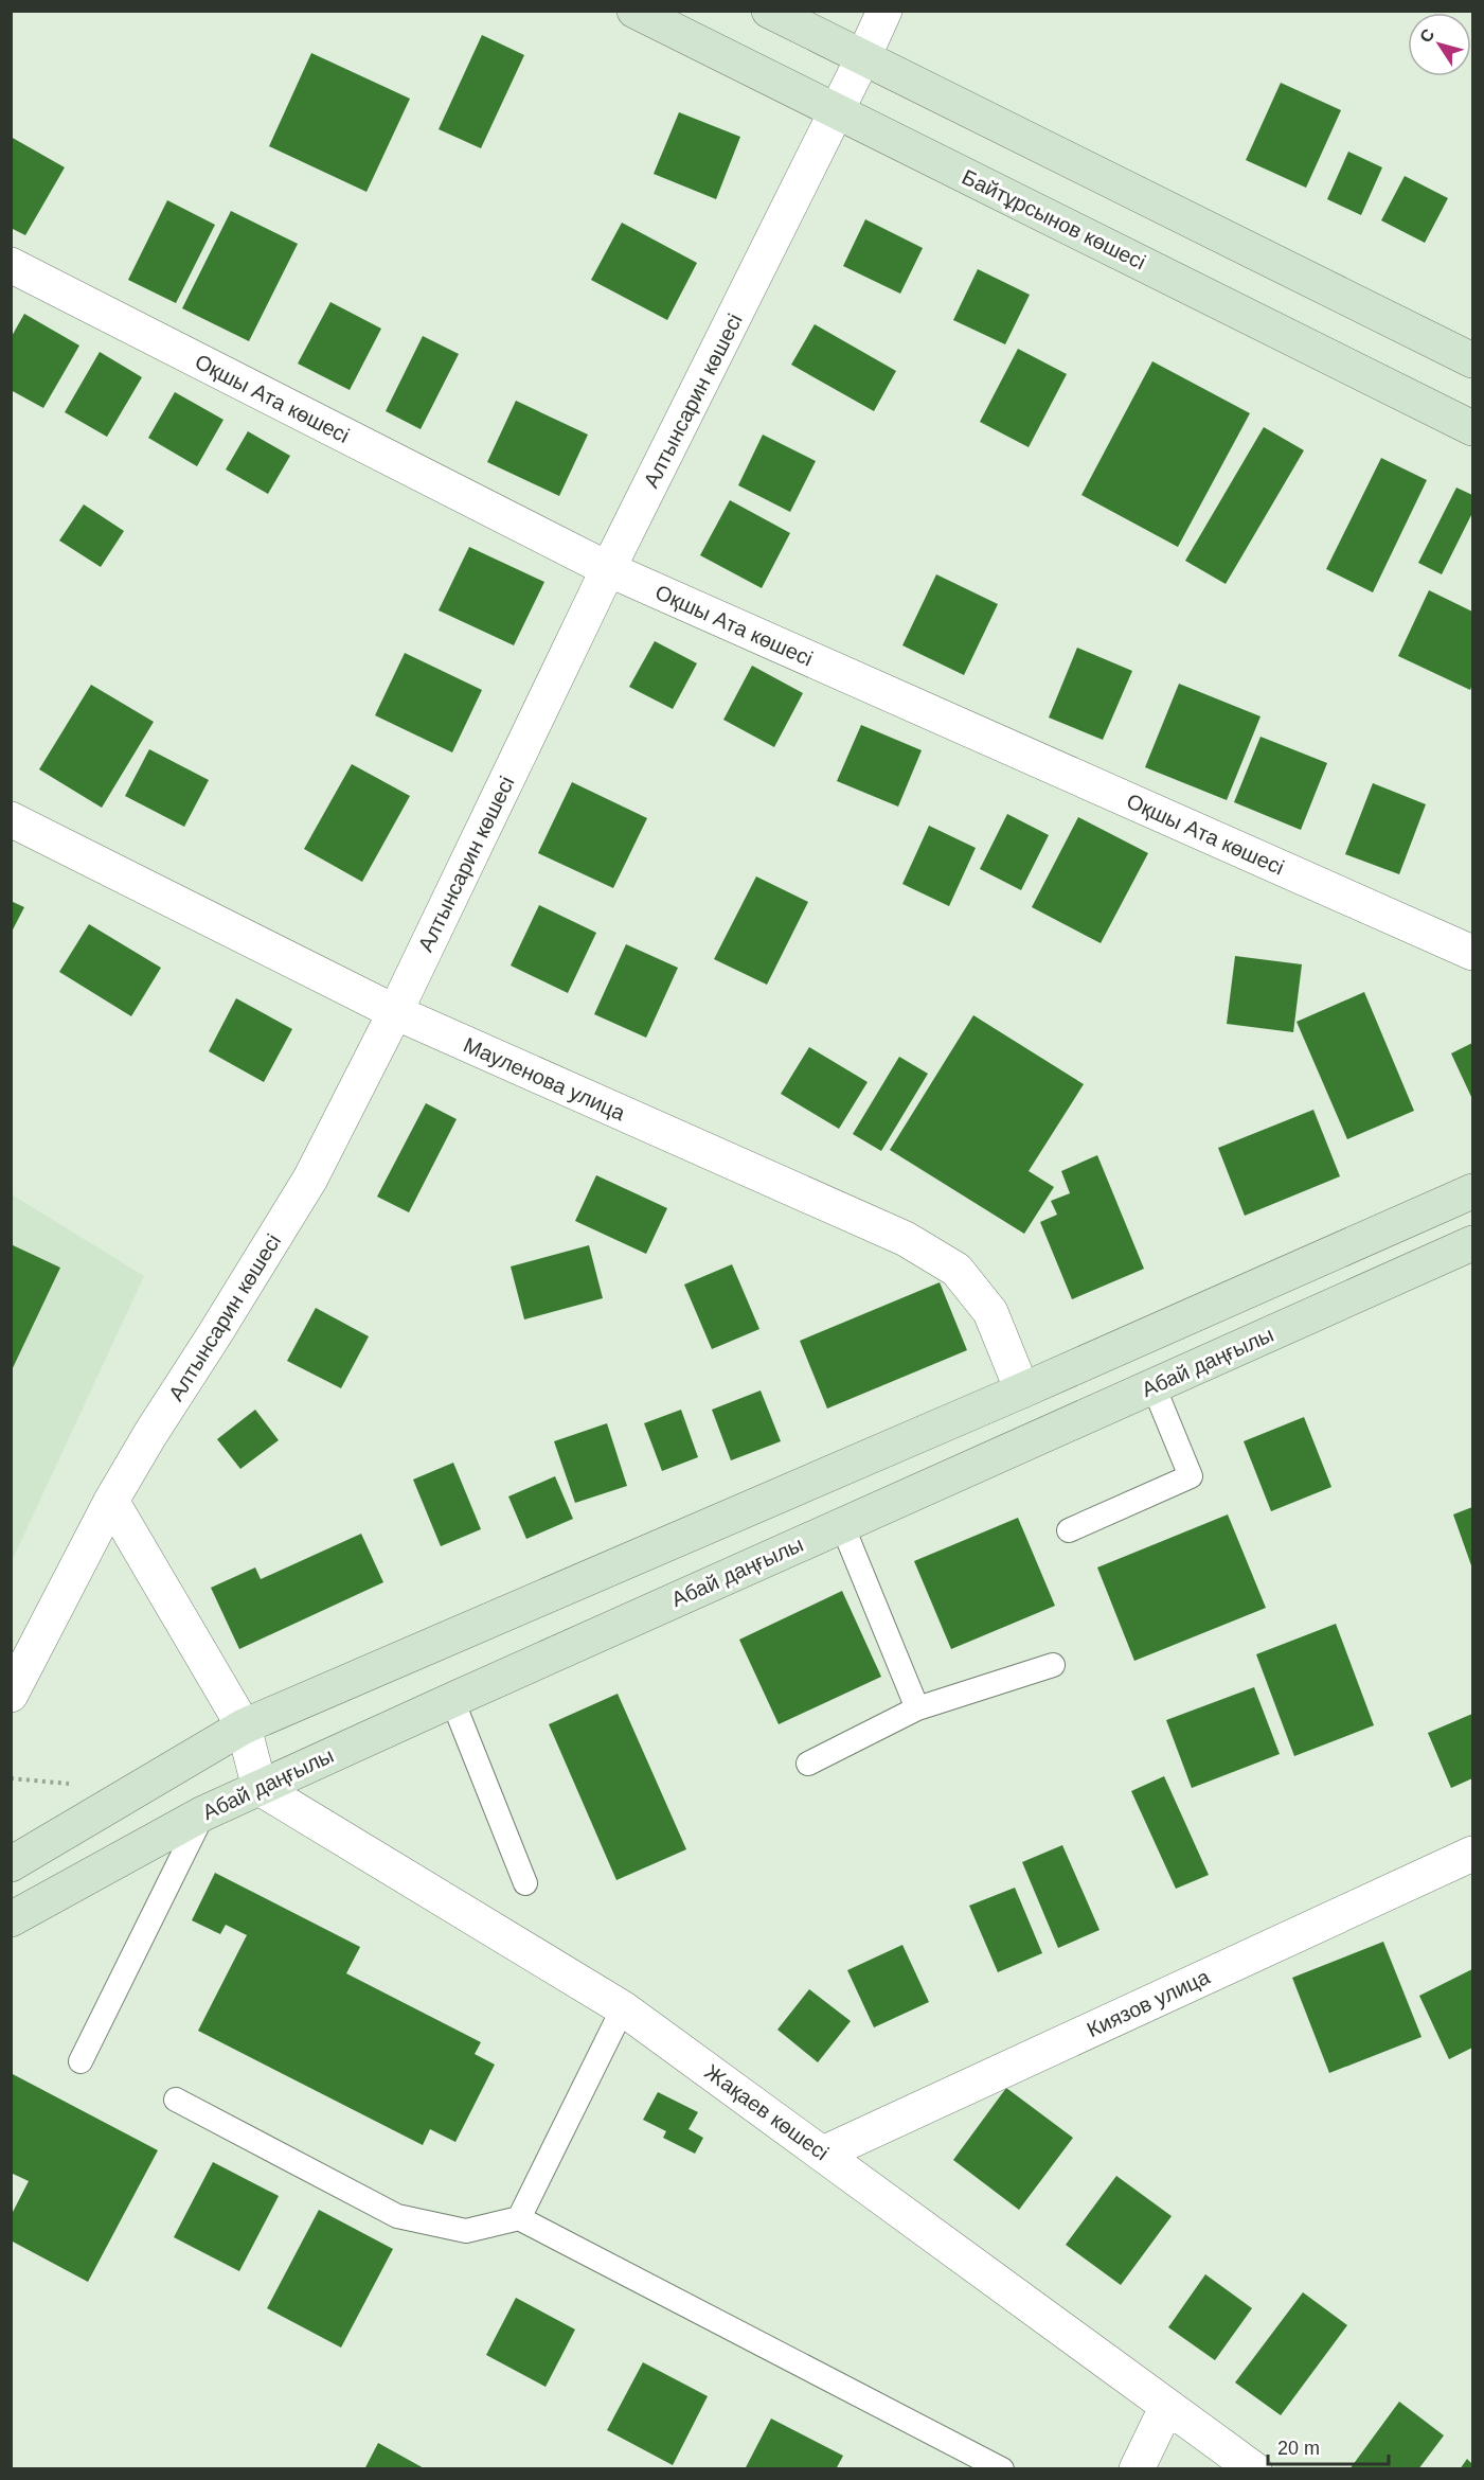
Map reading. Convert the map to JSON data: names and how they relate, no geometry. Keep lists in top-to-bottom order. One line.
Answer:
{"streets":{"street":["Байтұрсынов көшесі","Оқшы Ата көшесі","Алтынсарин көшесі","Мауленова улица","Абай даңғылы","Киязов улица","Жақаев көшесі"]},"crossings":[["Байтұрсынов көшесі","Алтынсарин көшесі"],["Оқшы Ата көшесі","Алтынсарин көшесі"],["Алтынсарин көшесі","Мауленова улица"],["Абай даңғылы","Жақаев көшесі"],["Киязов улица","Жақаев көшесі"]],"scale_bar":"20 m","north":"top left"}
